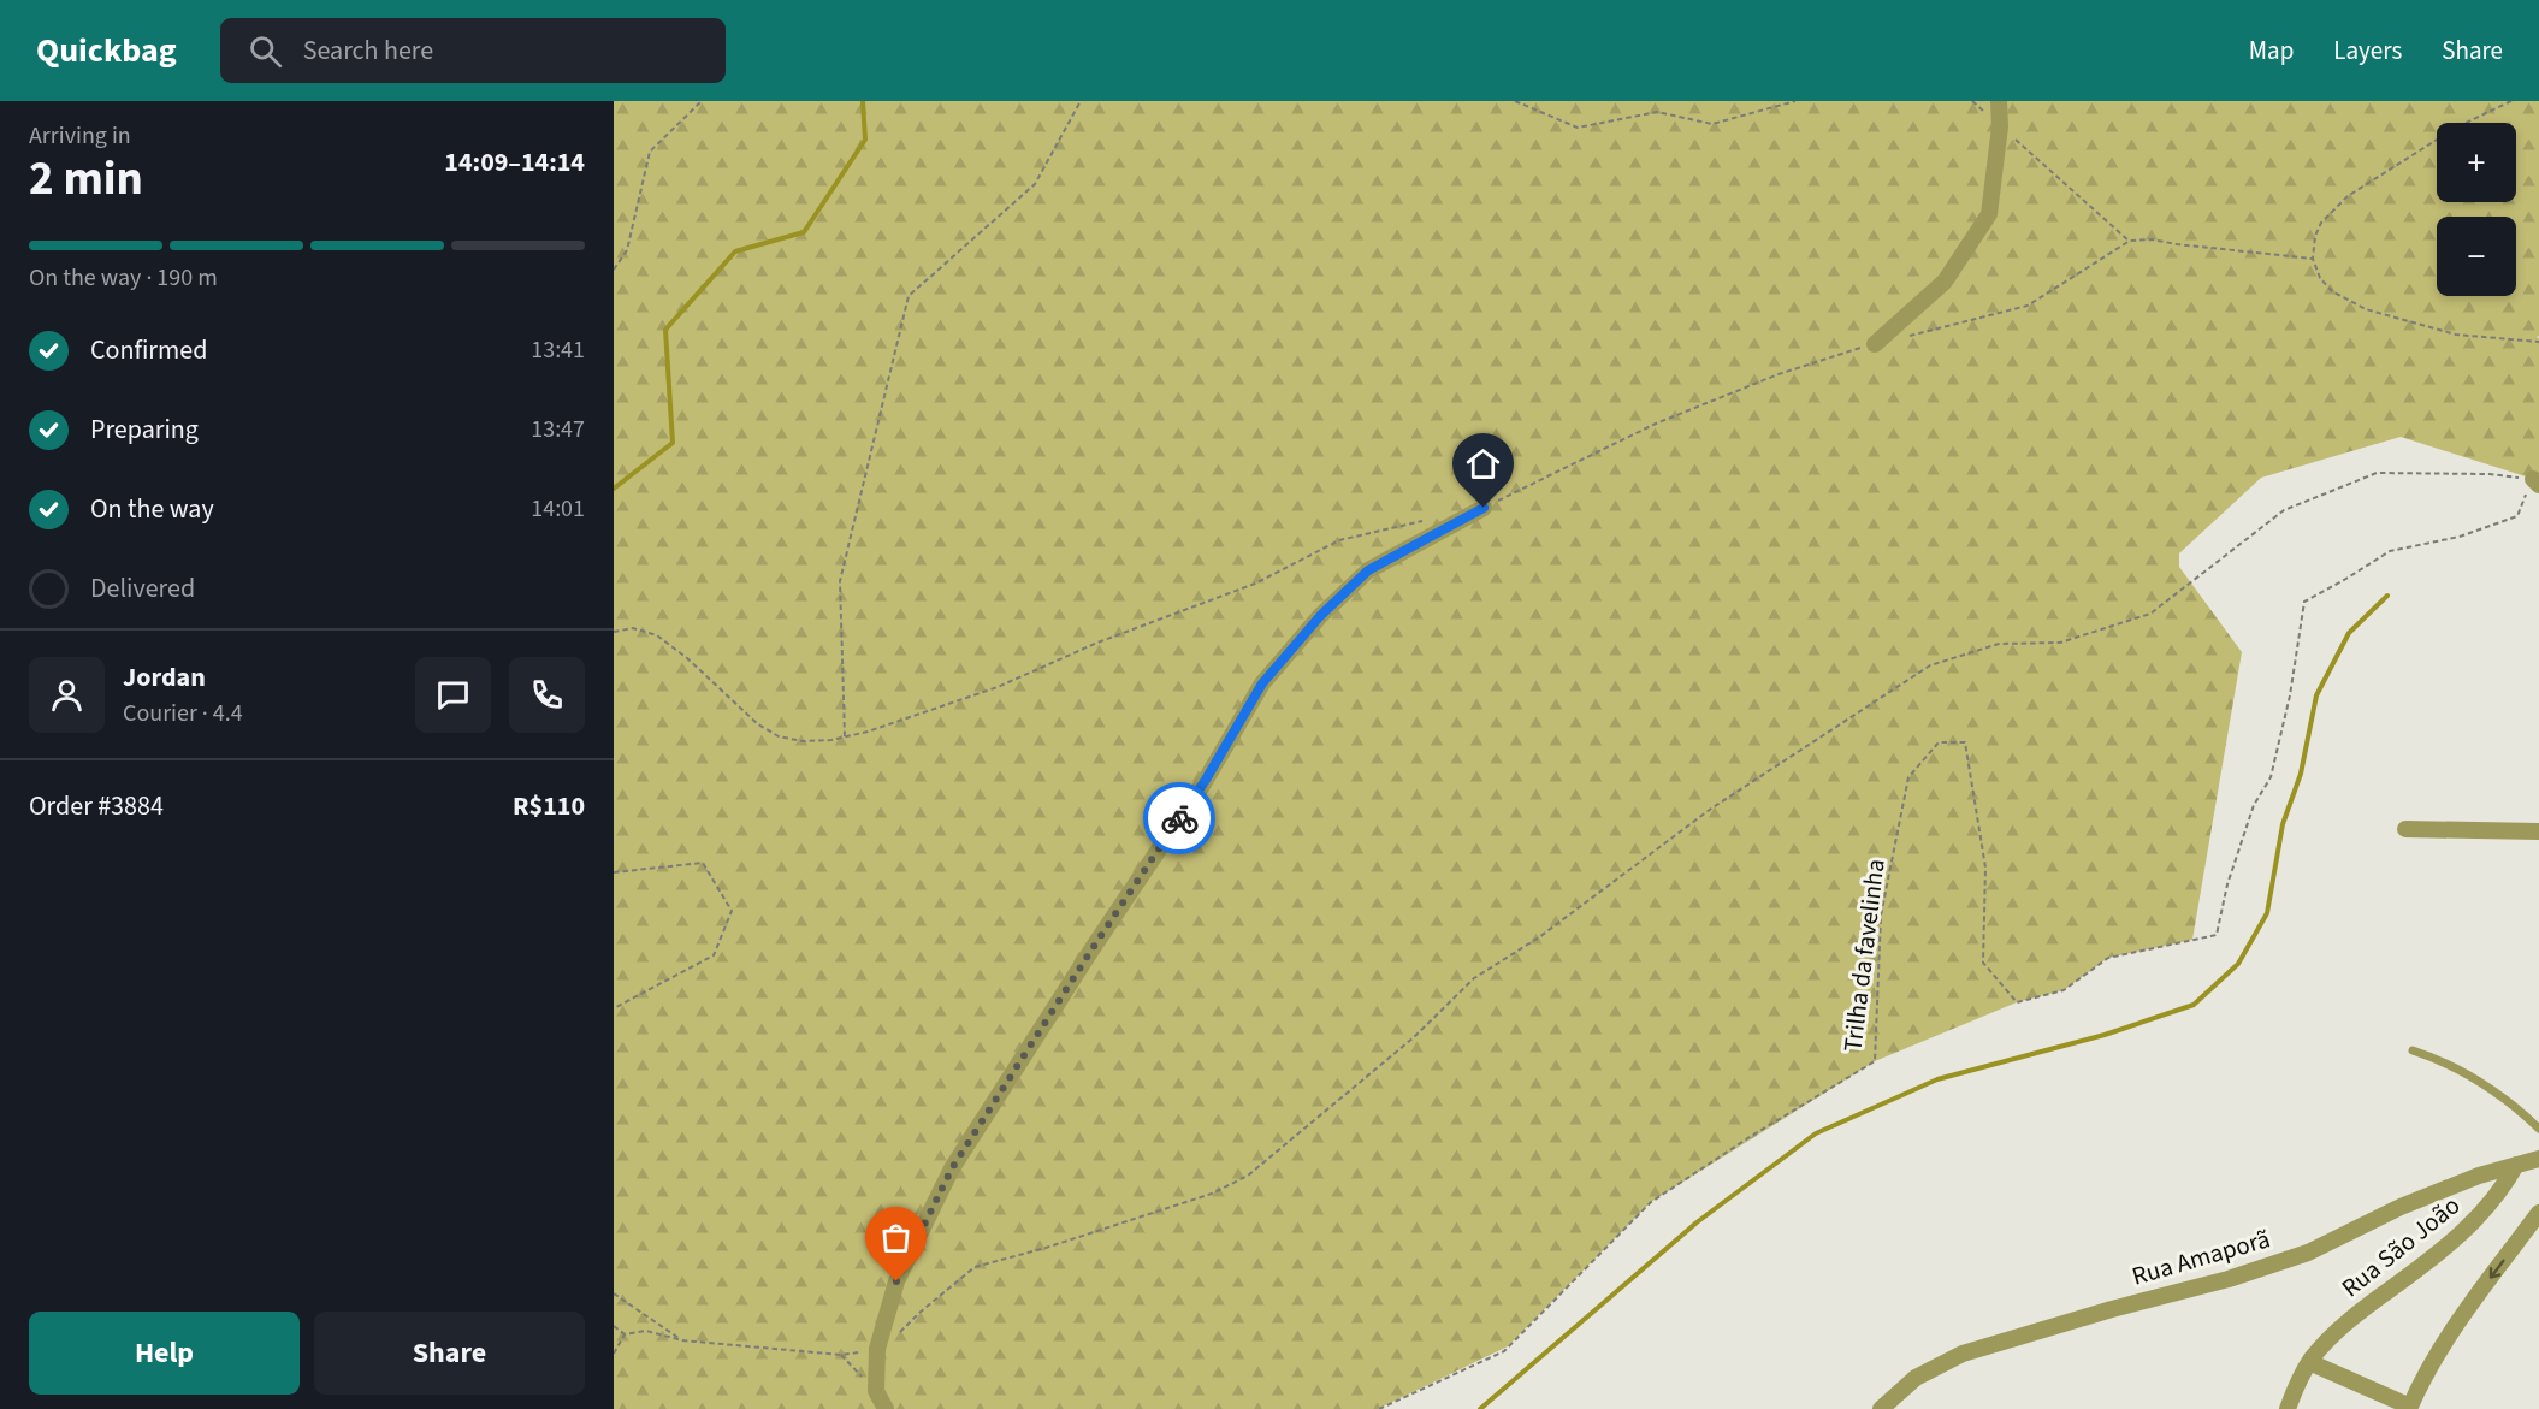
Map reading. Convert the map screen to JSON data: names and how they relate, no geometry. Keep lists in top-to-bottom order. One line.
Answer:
{"streets":{"street":["Rua São João","Rua Amaporã"],"path":["Trilha da favelinha"]},"crossings":[["Rua São João","Rua Amaporã"]],"page":{"header":"Quickbag","search":"Search here","nav":["Map","Layers","Share"],"heading":["2 min","Arriving in","14:09–14:14"],"panel":["Jordan","Courier · 4.4","Order #3884","R$110"],"map_buttons":["+","−"],"bar":"On the way · 190 m","list":[["Confirmed","13:41"],["Preparing","13:47"],["On the way","14:01"],"Delivered"],"buttons":["Help","Share"]}}
